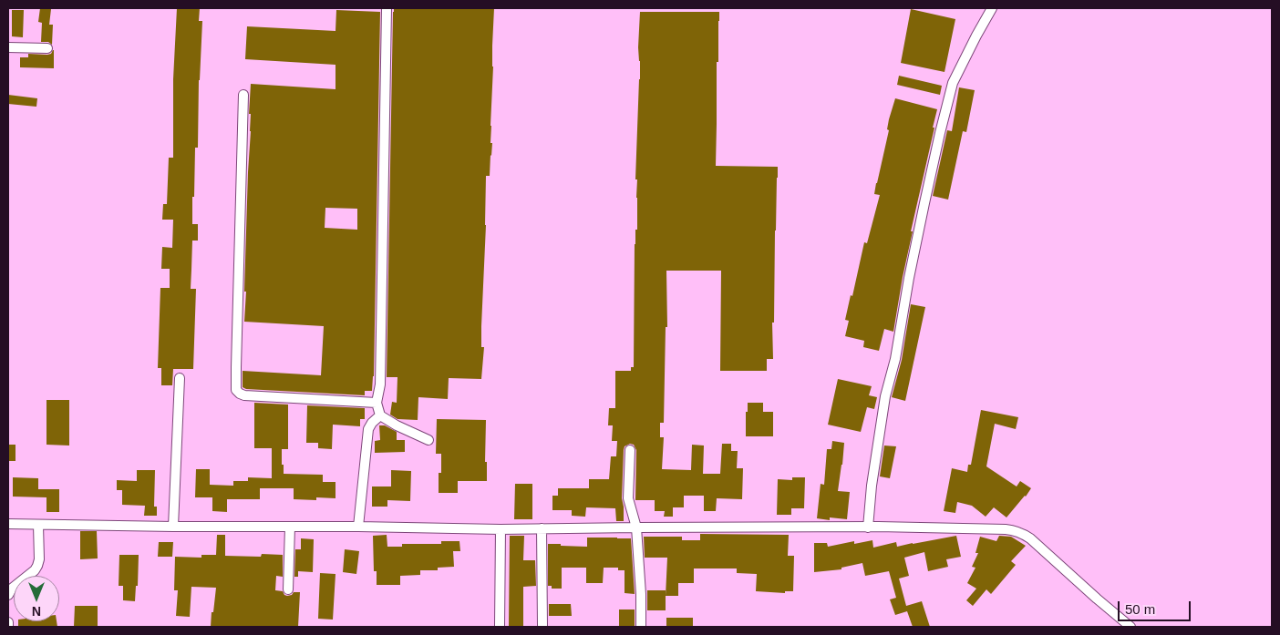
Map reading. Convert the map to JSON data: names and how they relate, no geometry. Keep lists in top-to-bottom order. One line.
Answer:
{"scale_bar":"50 m","north":"bottom"}
